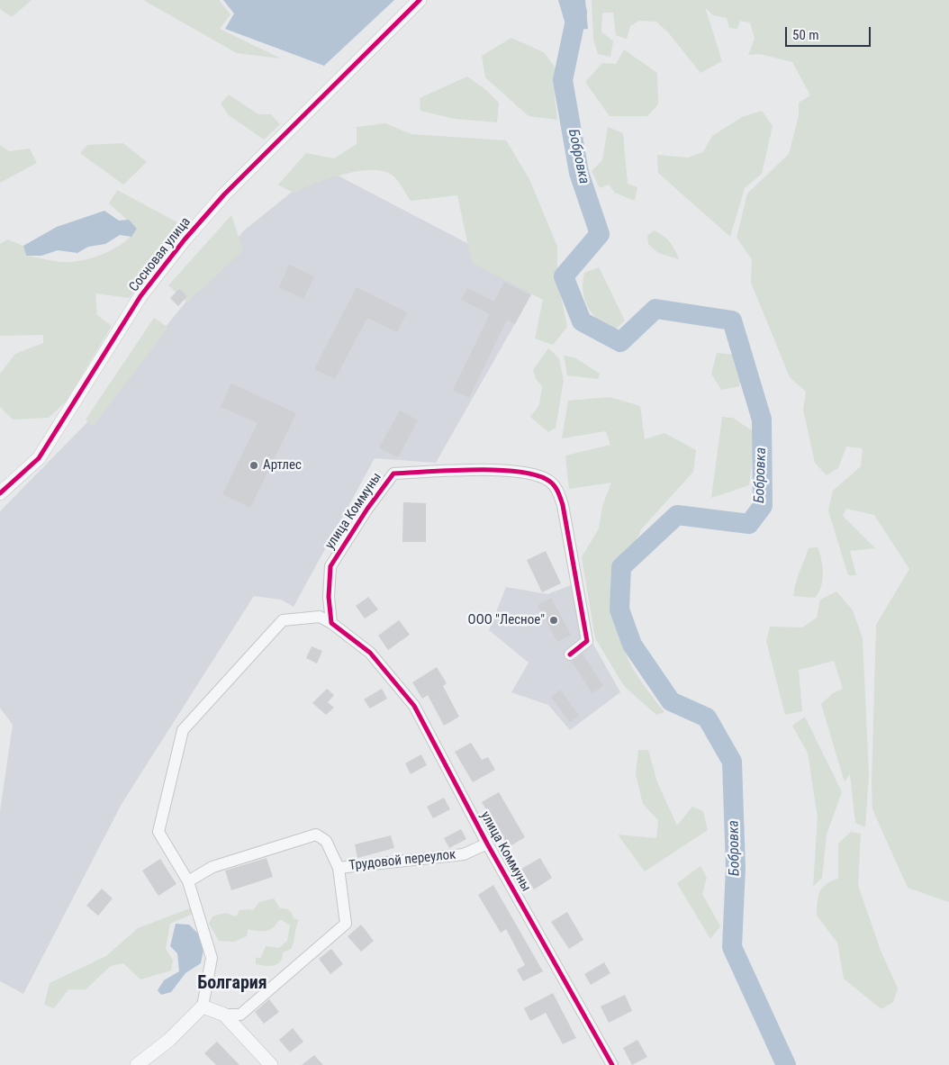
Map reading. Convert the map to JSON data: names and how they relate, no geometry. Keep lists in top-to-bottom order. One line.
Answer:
{"streets":{"street":["Сосновая улица","улица Коммуны","Трудовой переулок"]},"crossings":[["улица Коммуны","Трудовой переулок"]],"districts":["Болгария"],"water":["Бобровка"],"places":["Артлес","ООО \"Лесное\""],"scale_bar":"50 m"}
